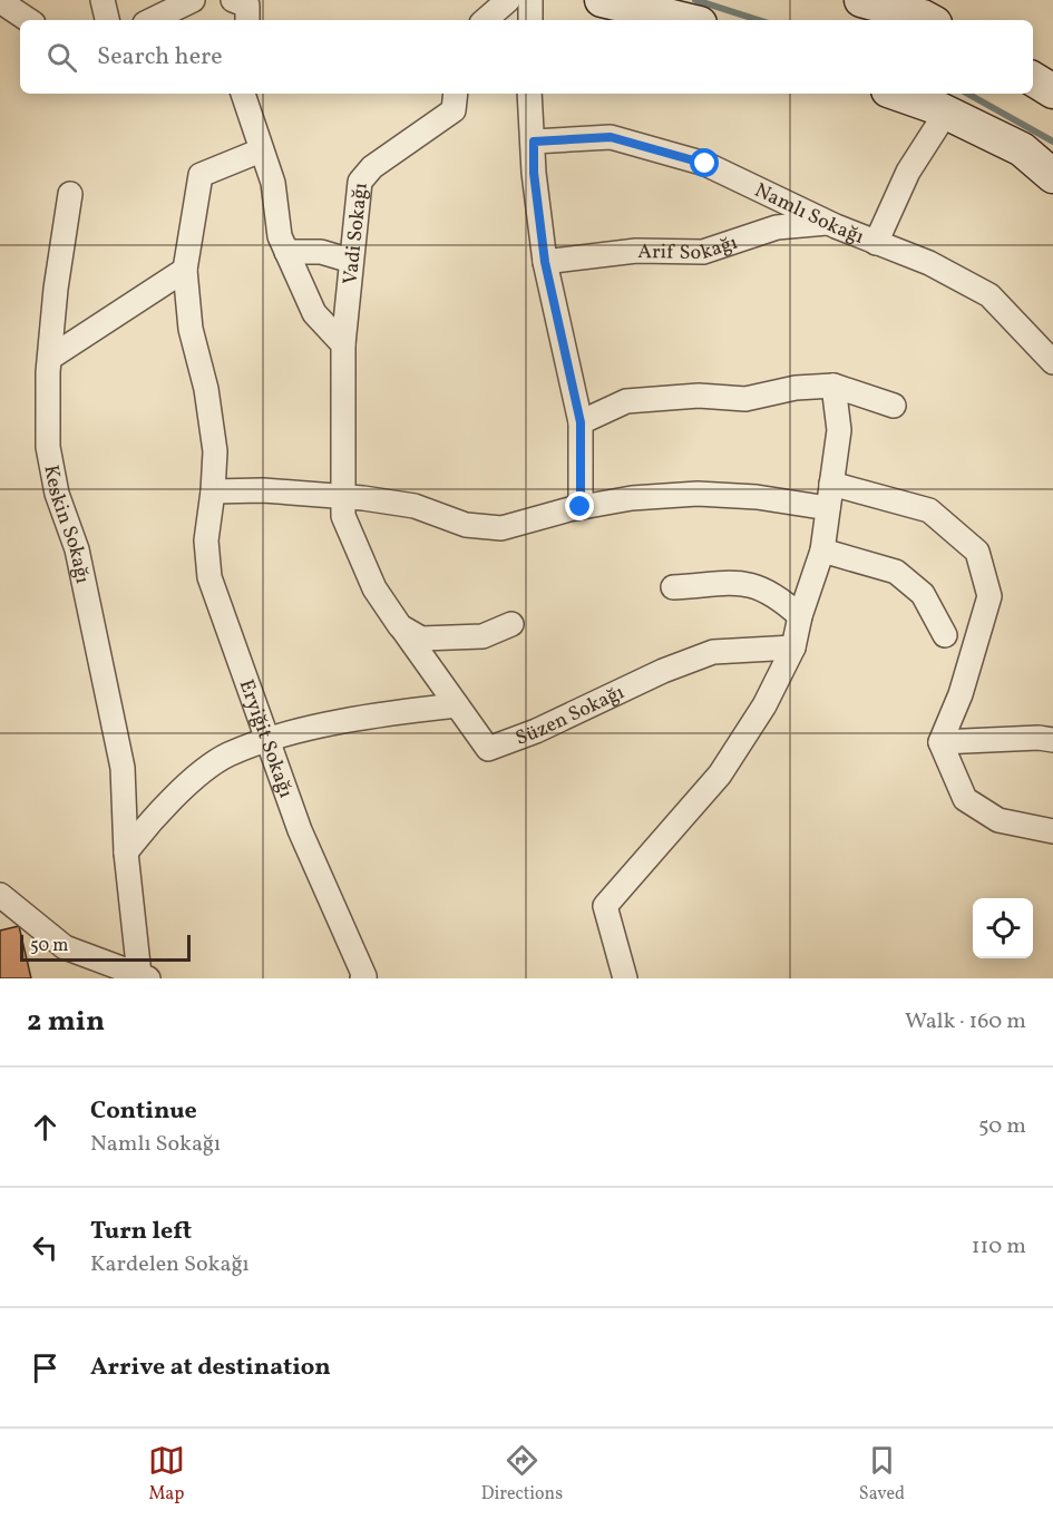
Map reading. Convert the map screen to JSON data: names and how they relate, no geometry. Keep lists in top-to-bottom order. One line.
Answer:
{"streets":{"street":["Namlı Sokağı","Vadi Sokağı","Arif Sokağı","Keskin Sokağı","Süzen Sokağı","Eryiğit Sokağı"]},"crossings":[["Namlı Sokağı","Arif Sokağı"],["Vadi Sokağı","Süzen Sokağı"]],"scale_bar":"50 m","page":{"search":"Search here","scale":"50 m","heading":["2 min","Walk · 160 m"],"list":[["Continue","Namlı Sokağı","50 m"],["Turn left","Kardelen Sokağı","110 m"],"Arrive at destination"],"nav":["Map","Directions","Saved"]}}
